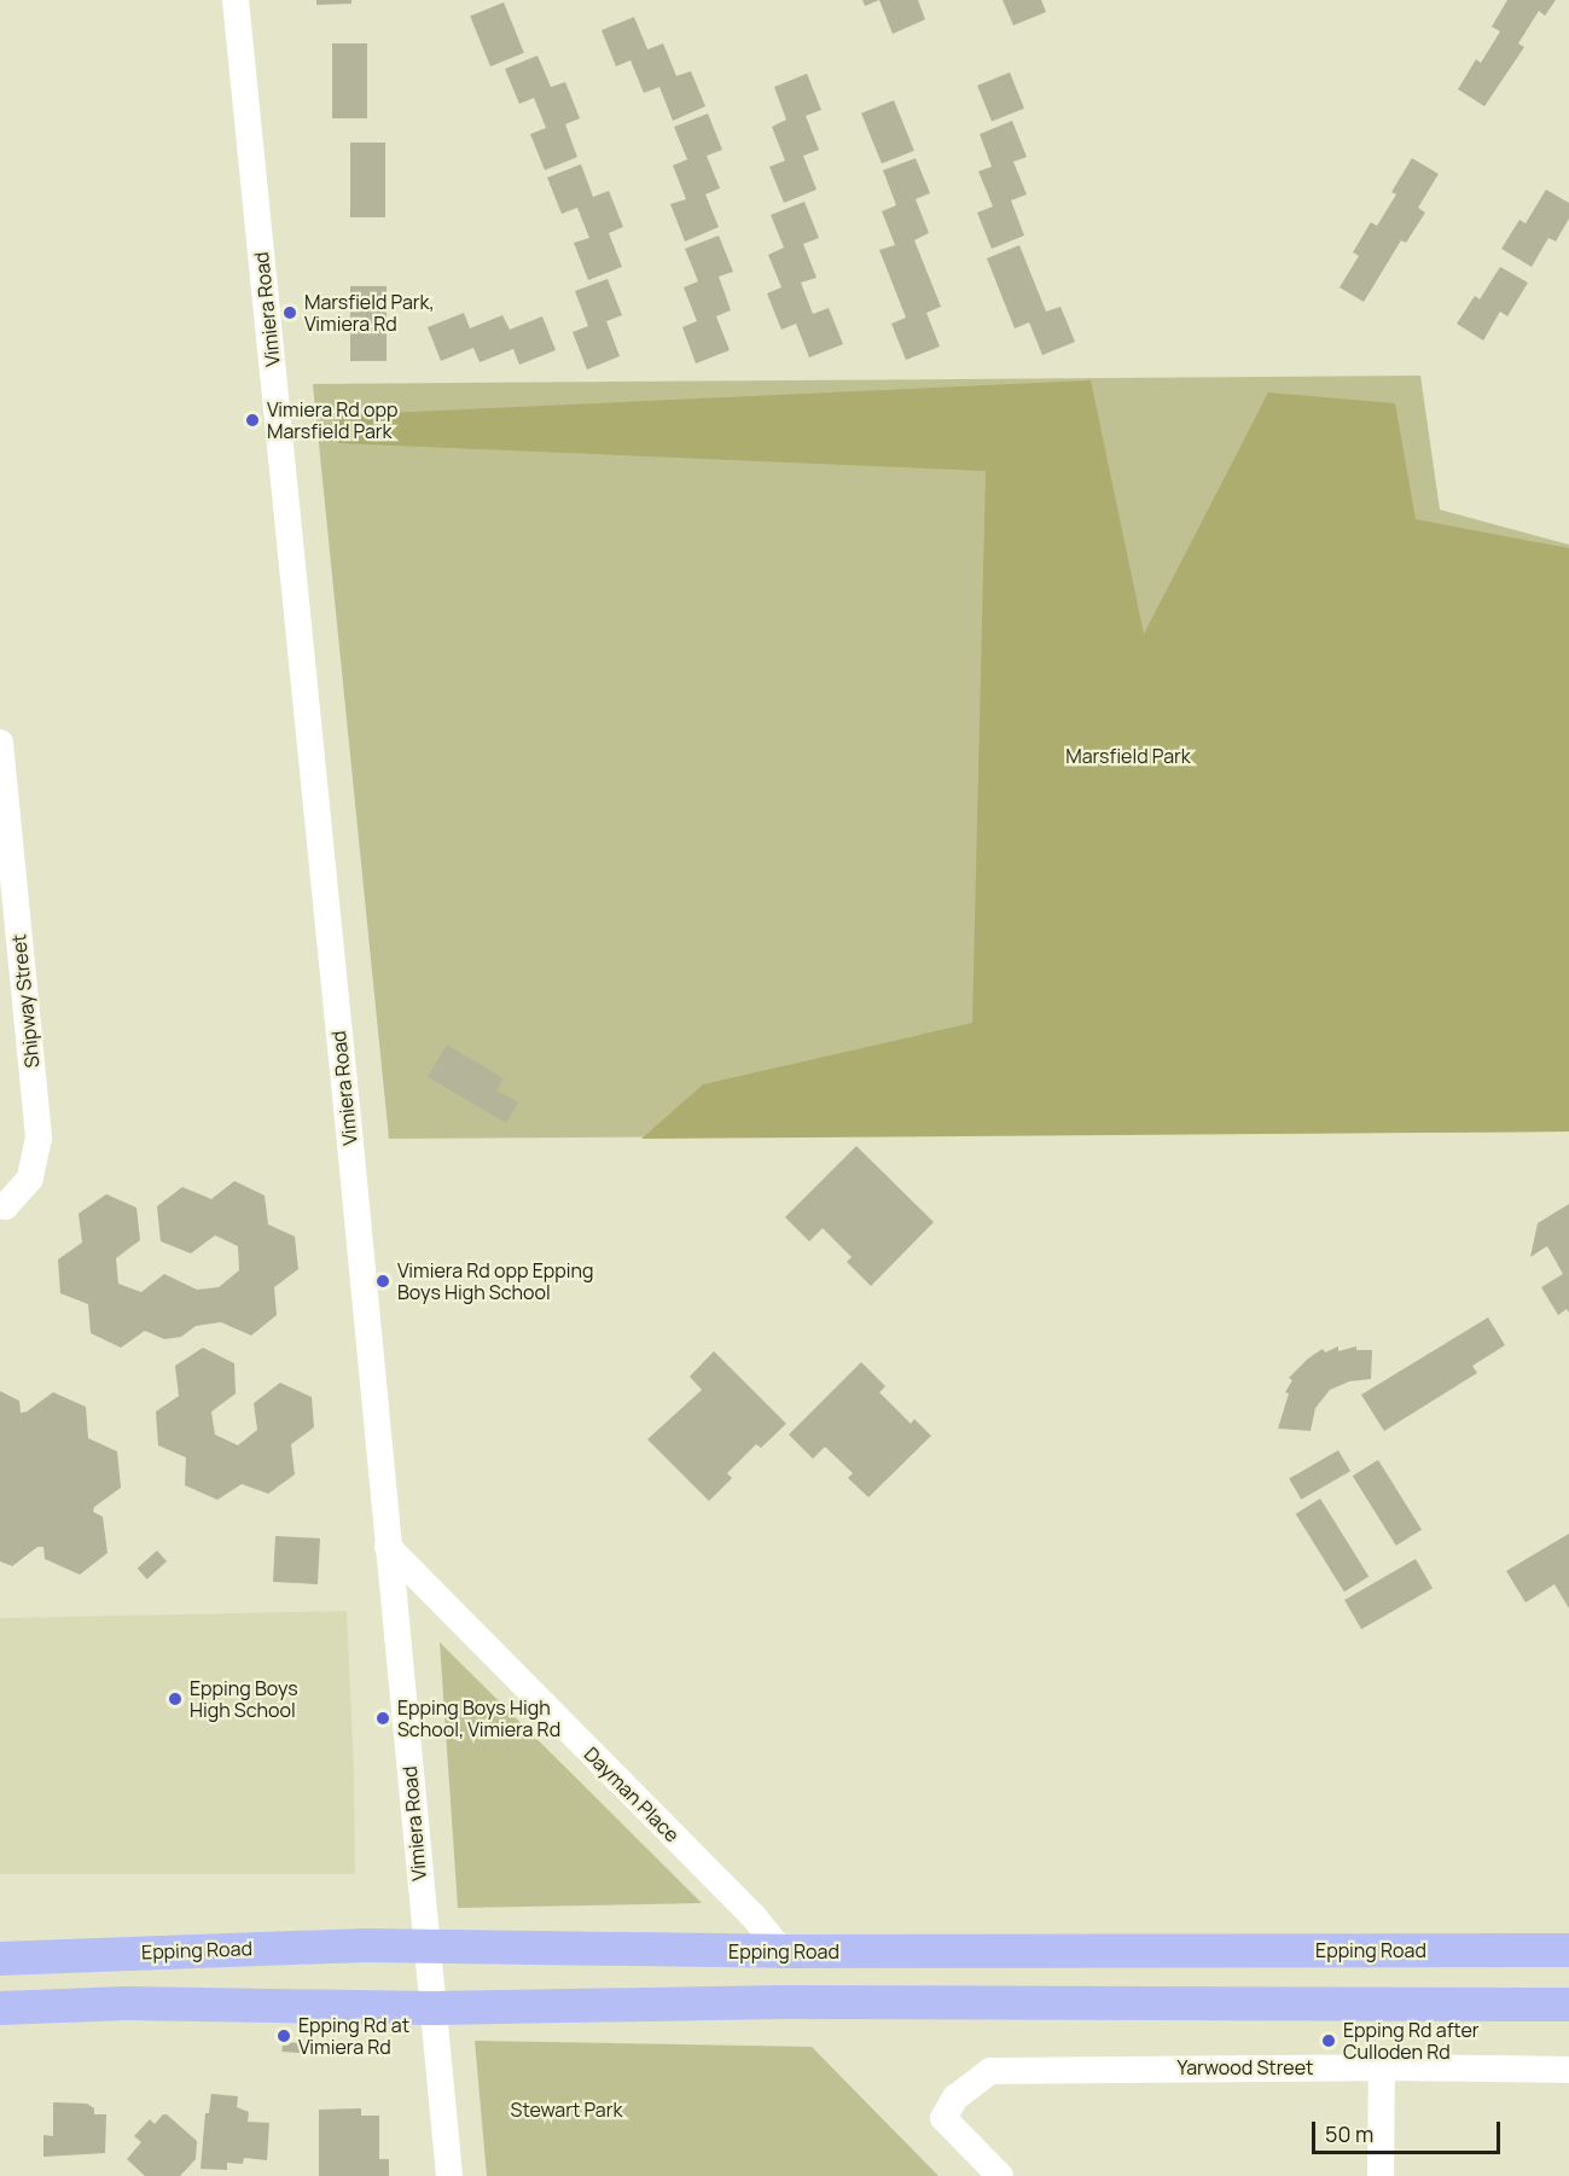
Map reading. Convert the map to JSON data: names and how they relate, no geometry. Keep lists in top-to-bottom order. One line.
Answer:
{"streets":{"main road":["Epping Road"],"street":["Vimiera Road","Shipway Street","Dayman Place","Yarwood Street"]},"crossings":[["Vimiera Road","Dayman Place"],["Vimiera Road","Epping Road"],["Dayman Place","Epping Road"]],"parks":["Marsfield Park","Stewart Park"],"places":["Marsfield Park, Vimiera Rd","Vimiera Rd opp Marsfield Park","Vimiera Rd opp Epping Boys High School","Epping Boys High School","Epping Boys High School, Vimiera Rd","Epping Rd at Vimiera Rd","Epping Rd after Culloden Rd"],"scale_bar":"50 m"}
